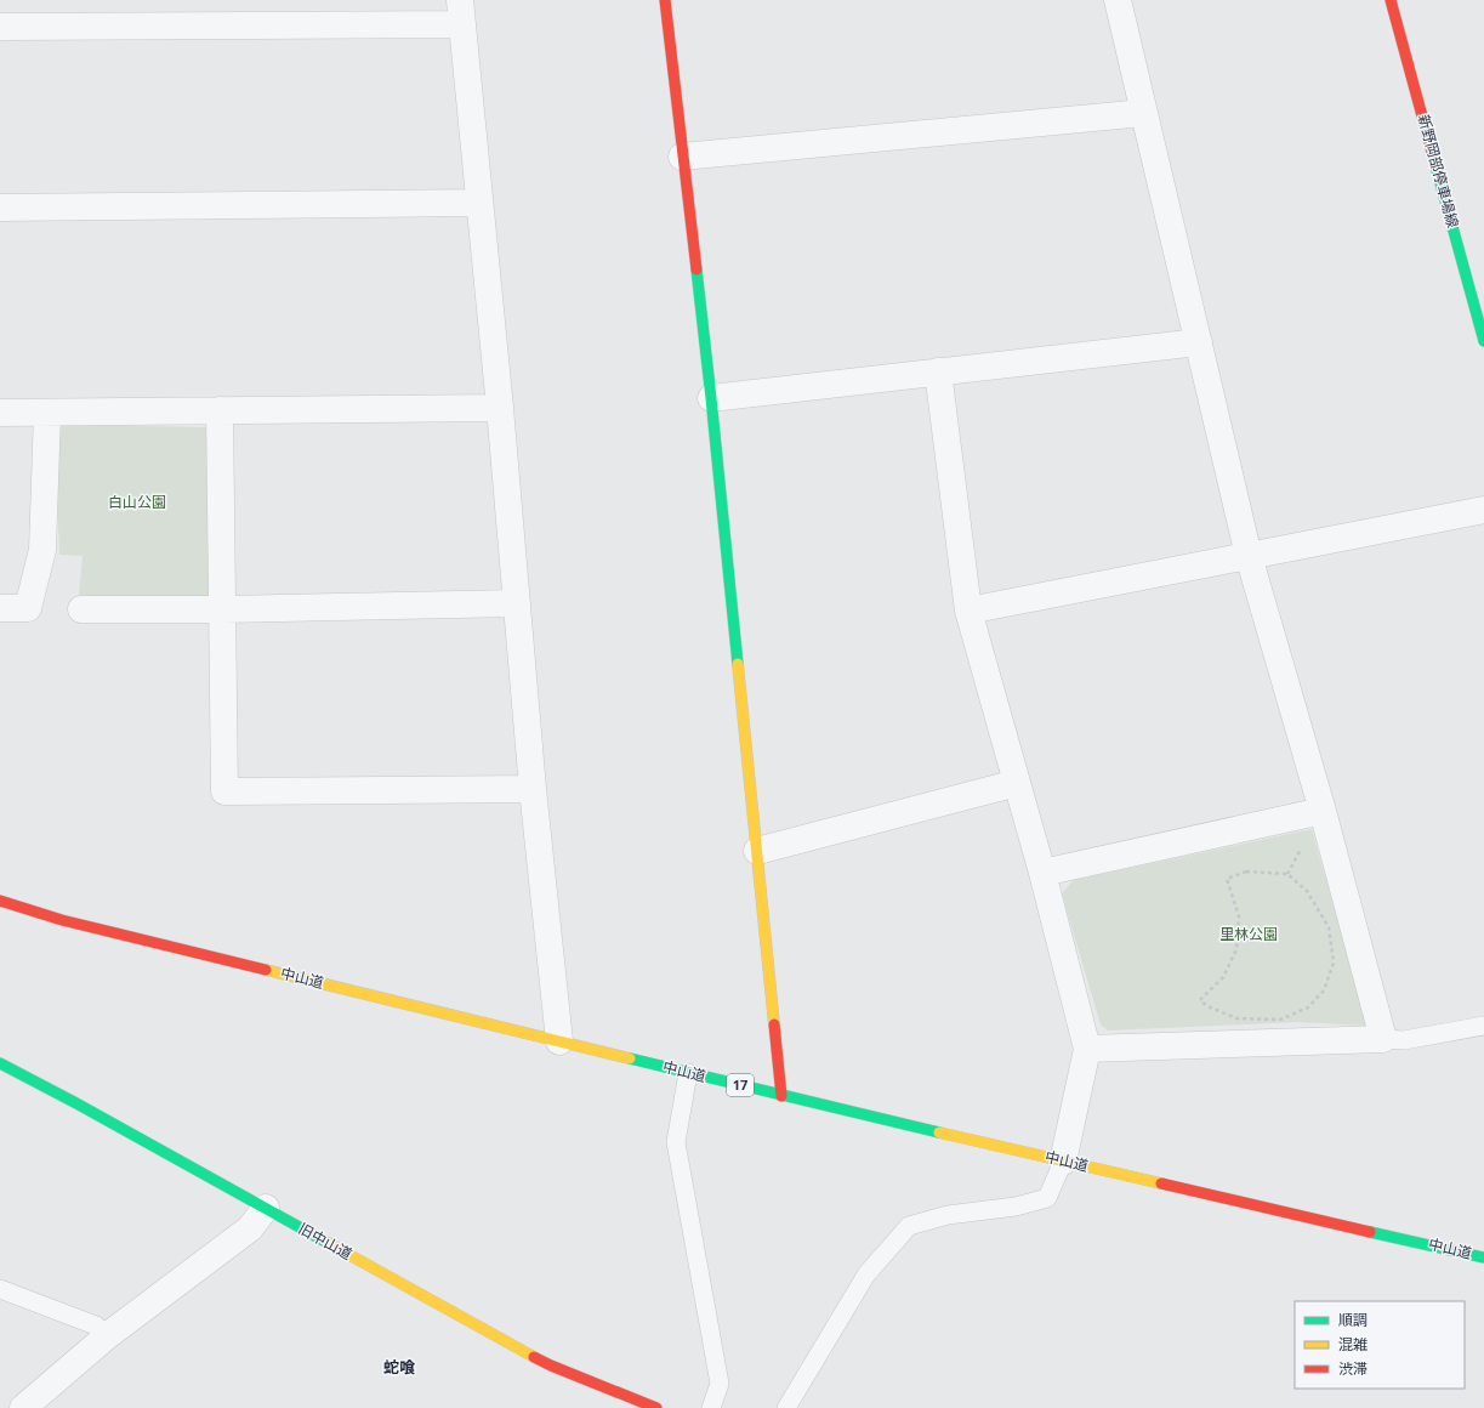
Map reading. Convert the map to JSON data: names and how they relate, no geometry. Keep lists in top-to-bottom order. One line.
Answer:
{"streets":{"main road":["新野岡部停車場線","中山道","17","旧中山道"]},"districts":["蛇喰"],"parks":["白山公園","里林公園"],"legend":["順調","混雑","渋滞"]}
